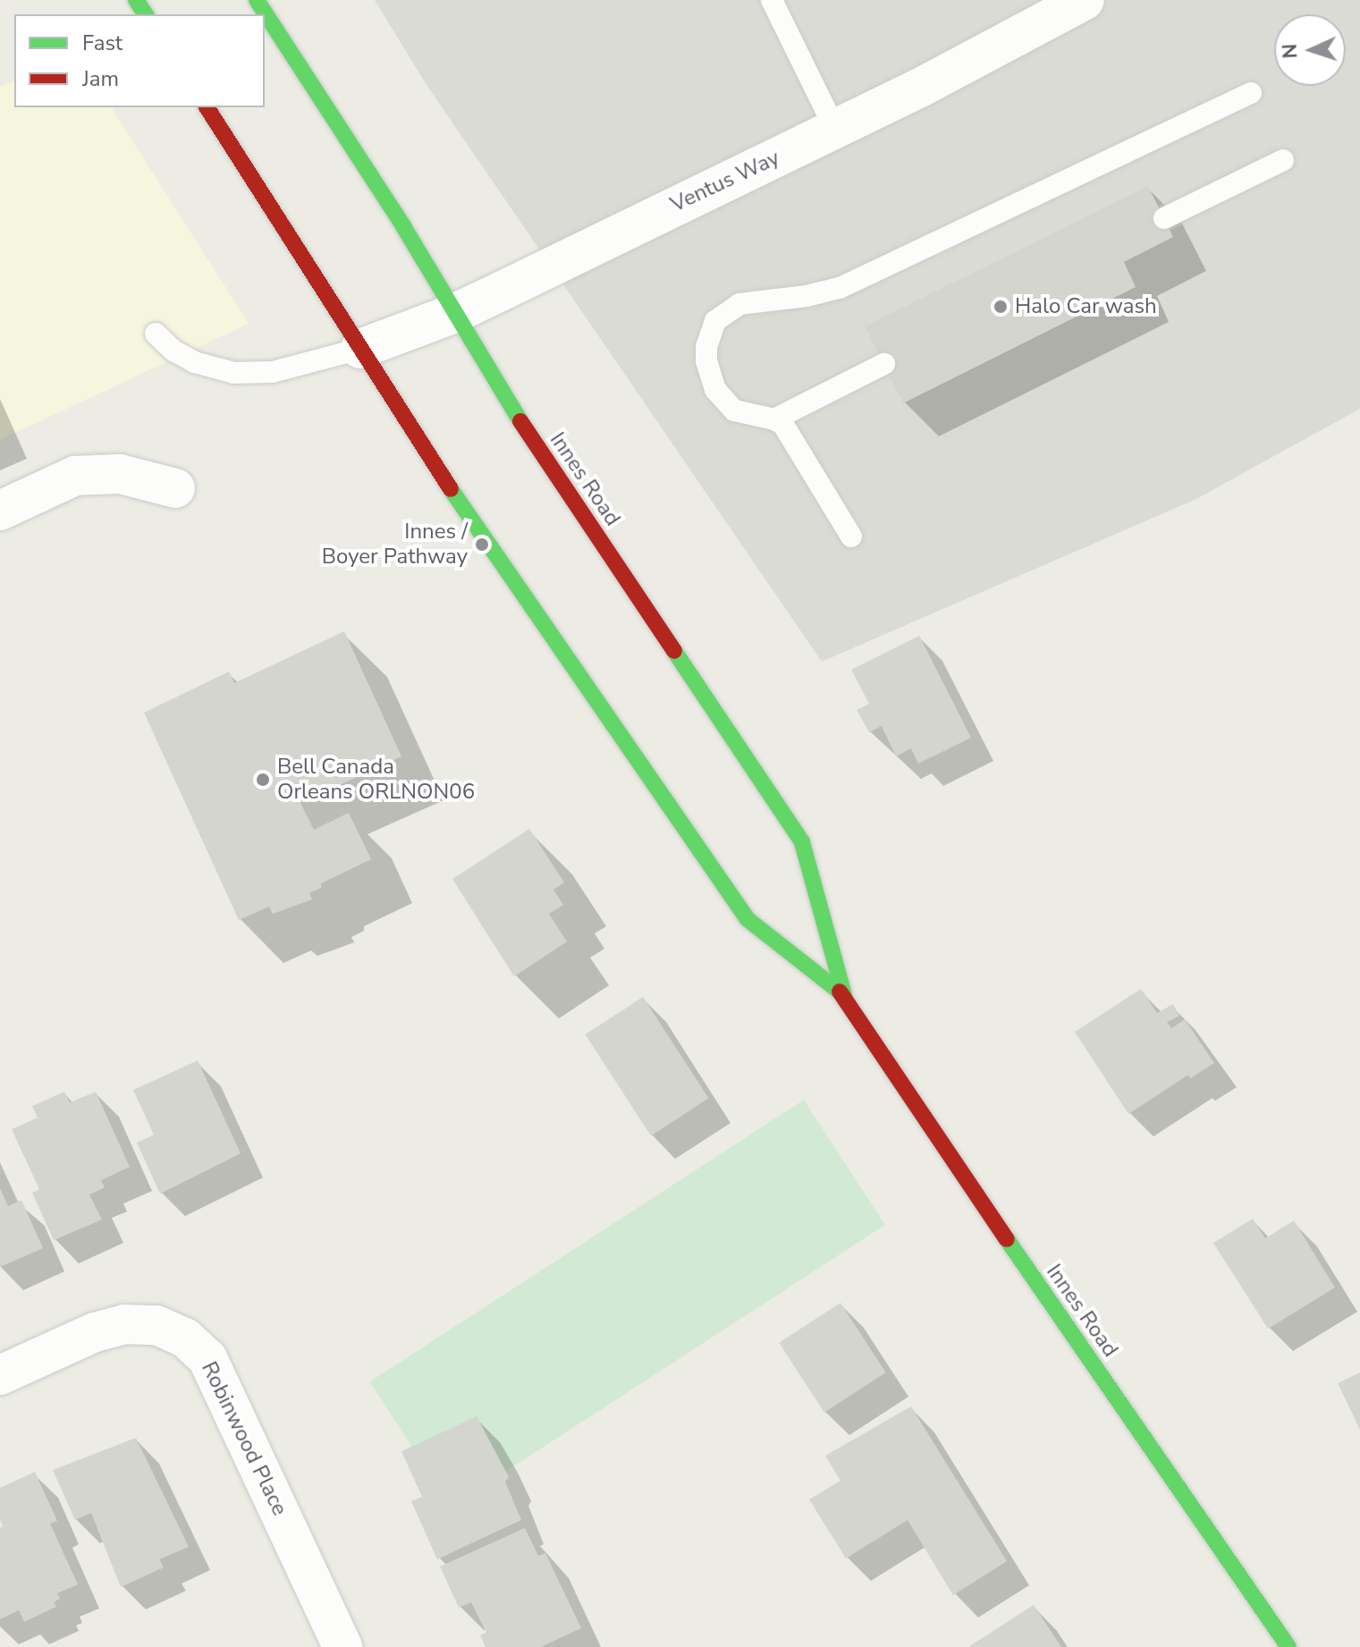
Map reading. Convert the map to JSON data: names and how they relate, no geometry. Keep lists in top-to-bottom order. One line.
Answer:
{"streets":{"main road":["Innes Road"],"street":["Ventus Way","Robinwood Place"]},"crossings":[["Ventus Way","Innes Road"]],"places":["Halo Car wash","Innes / Boyer Pathway","Bell Canada Orleans ORLNON06"],"legend":["Fast","Jam"],"north":"left"}
